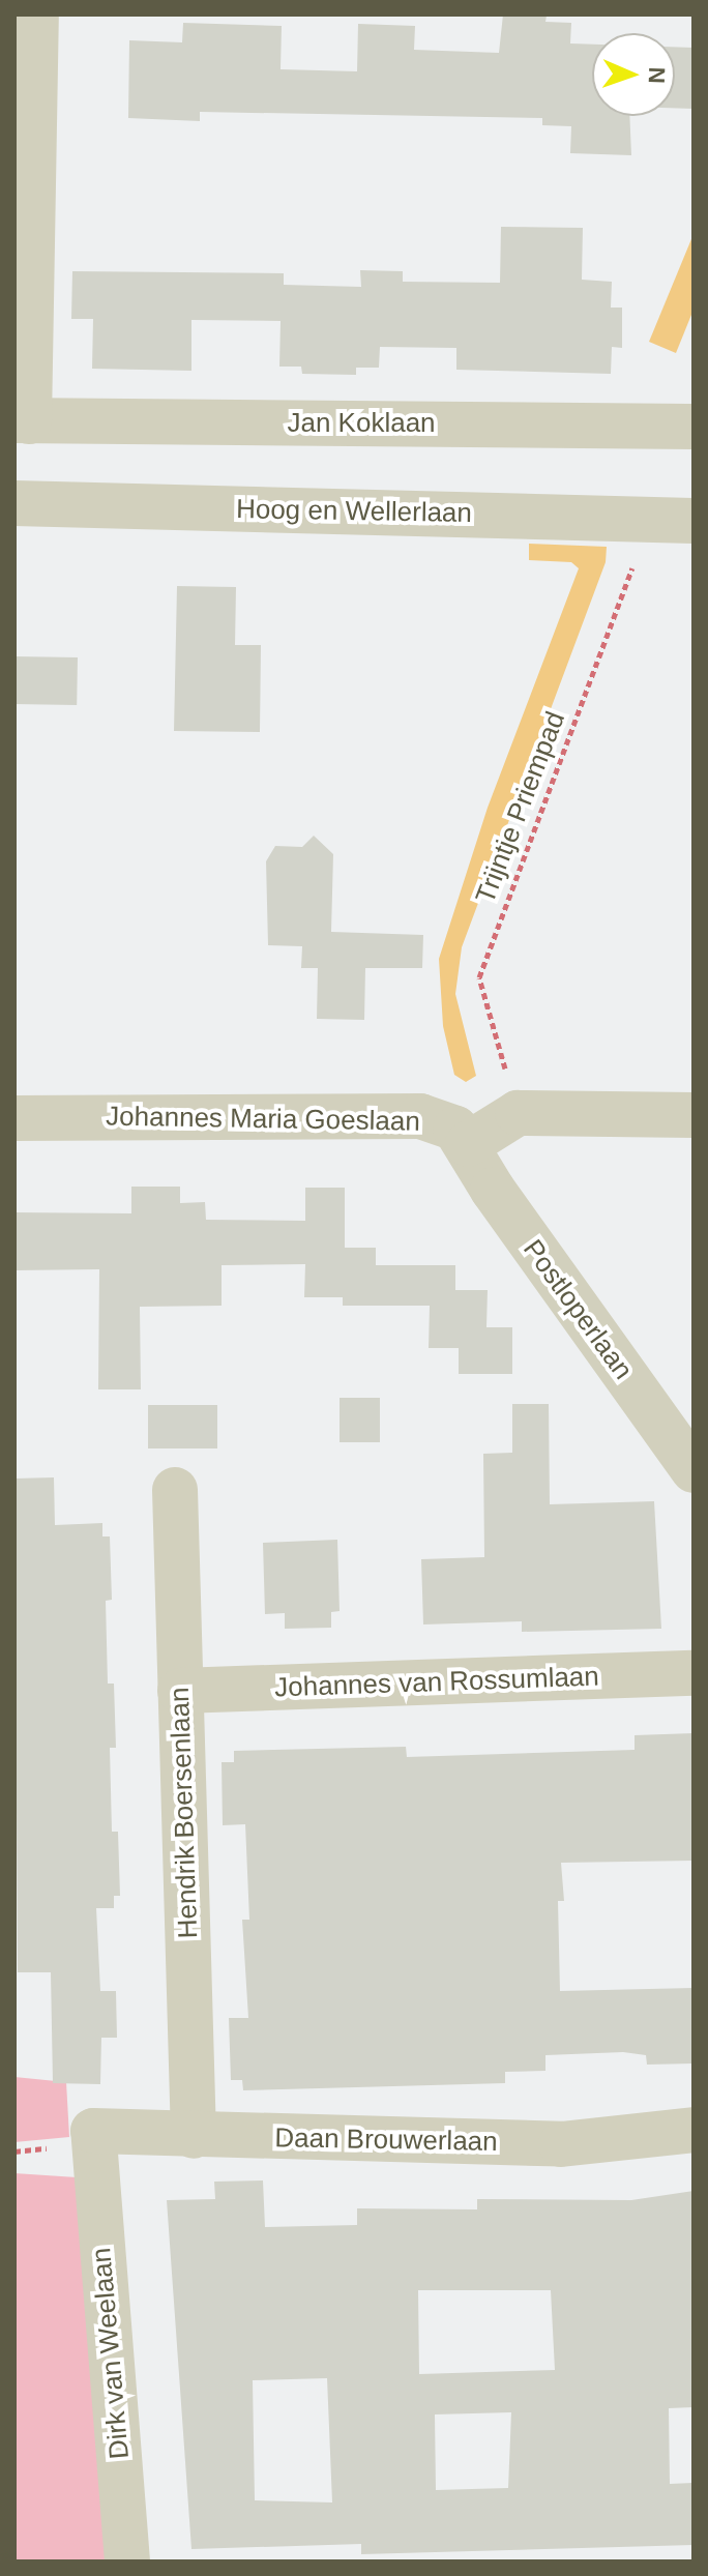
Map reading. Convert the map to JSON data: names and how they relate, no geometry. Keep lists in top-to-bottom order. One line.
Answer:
{"streets":{"street":["Jan Koklaan","Hoog en Wellerlaan","Johannes Maria Goeslaan","Postloperlaan","Johannes van Rossumlaan","Hendrik Boersenlaan","Daan Brouwerlaan","Dirk van Weelaan"],"path":["Trijntje Priempad"]},"crossings":[["Hoog en Wellerlaan","Trijntje Priempad"],["Johannes Maria Goeslaan","Postloperlaan"],["Johannes van Rossumlaan","Hendrik Boersenlaan"],["Hendrik Boersenlaan","Daan Brouwerlaan"],["Daan Brouwerlaan","Dirk van Weelaan"]],"north":"right"}
